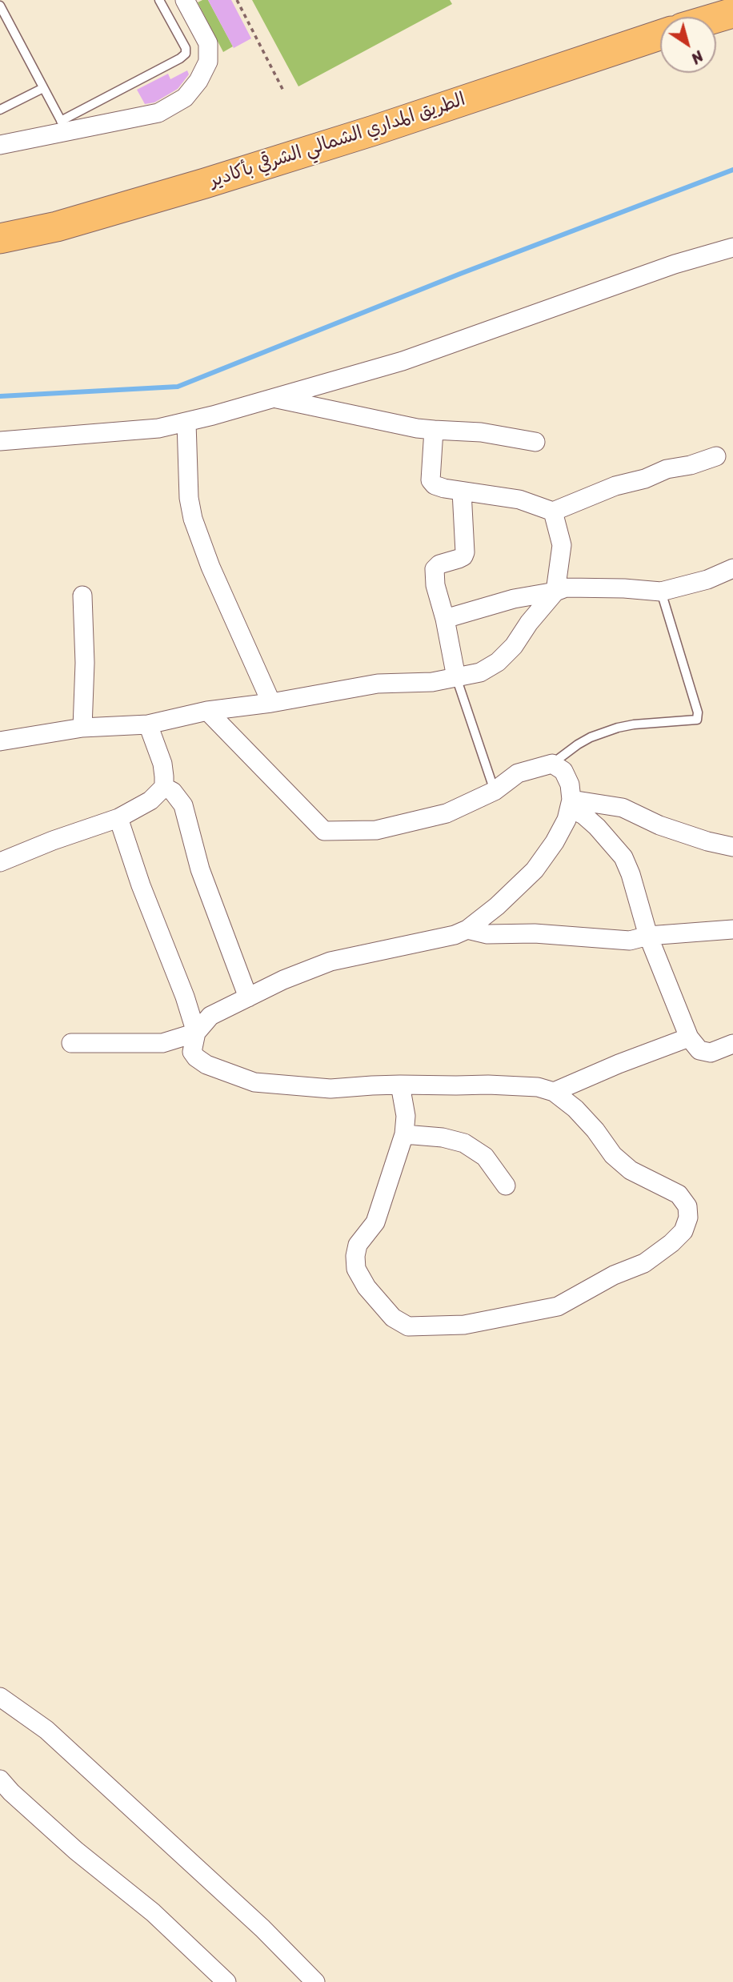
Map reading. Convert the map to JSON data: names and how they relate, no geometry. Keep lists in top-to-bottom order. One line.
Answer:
{"streets":{"highway":["الطريق المداري الشمالي الشرقي بأكادير"]},"north":"bottom right"}
